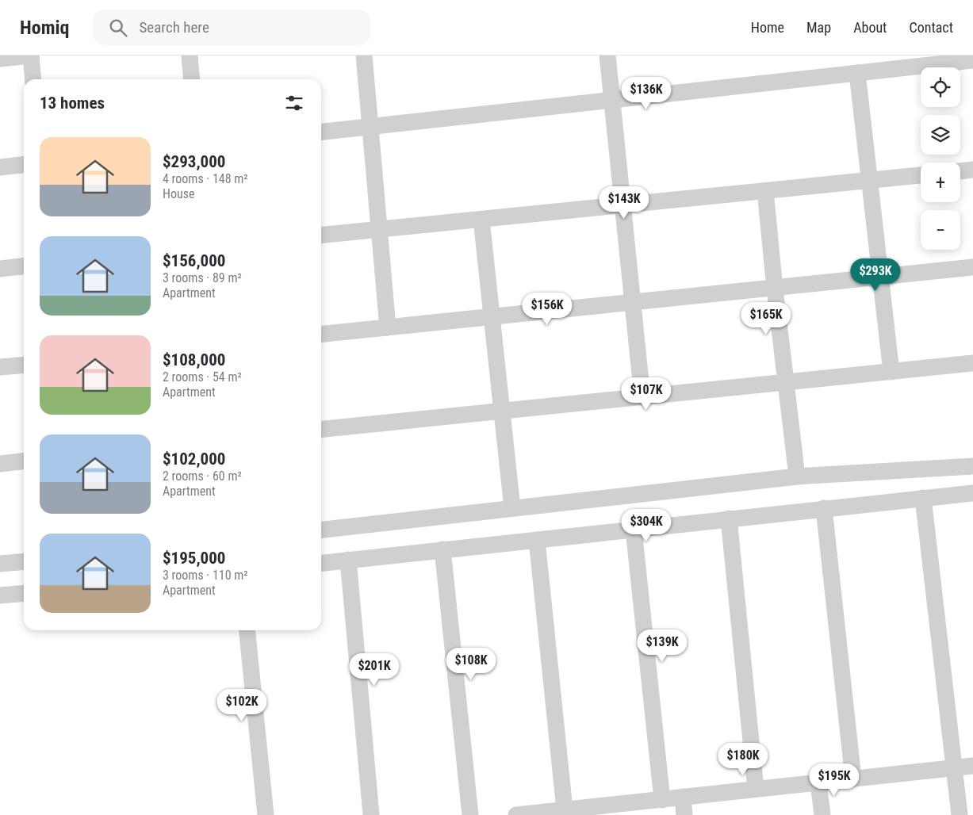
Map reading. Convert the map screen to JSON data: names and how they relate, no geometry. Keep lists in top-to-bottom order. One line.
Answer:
{"page":{"header":"Homiq","search":"Search here","nav":["Home","Map","About","Contact"],"map_buttons":["+","−"],"price":["$136K","$143K","$293K","$156K","$165K","$107K","$304K","$139K","$108K","$201K","$102K","$180K","$195K"],"heading":"13 homes","list":[{"name":"$293,000","note":"4 rooms · 148 m² · House"},{"name":"$156,000","note":"3 rooms · 89 m² · Apartment"},{"name":"$108,000","note":"2 rooms · 54 m² · Apartment"},{"name":"$102,000","note":"2 rooms · 60 m² · Apartment"},{"name":"$195,000","note":"3 rooms · 110 m² · Apartment"}]}}
